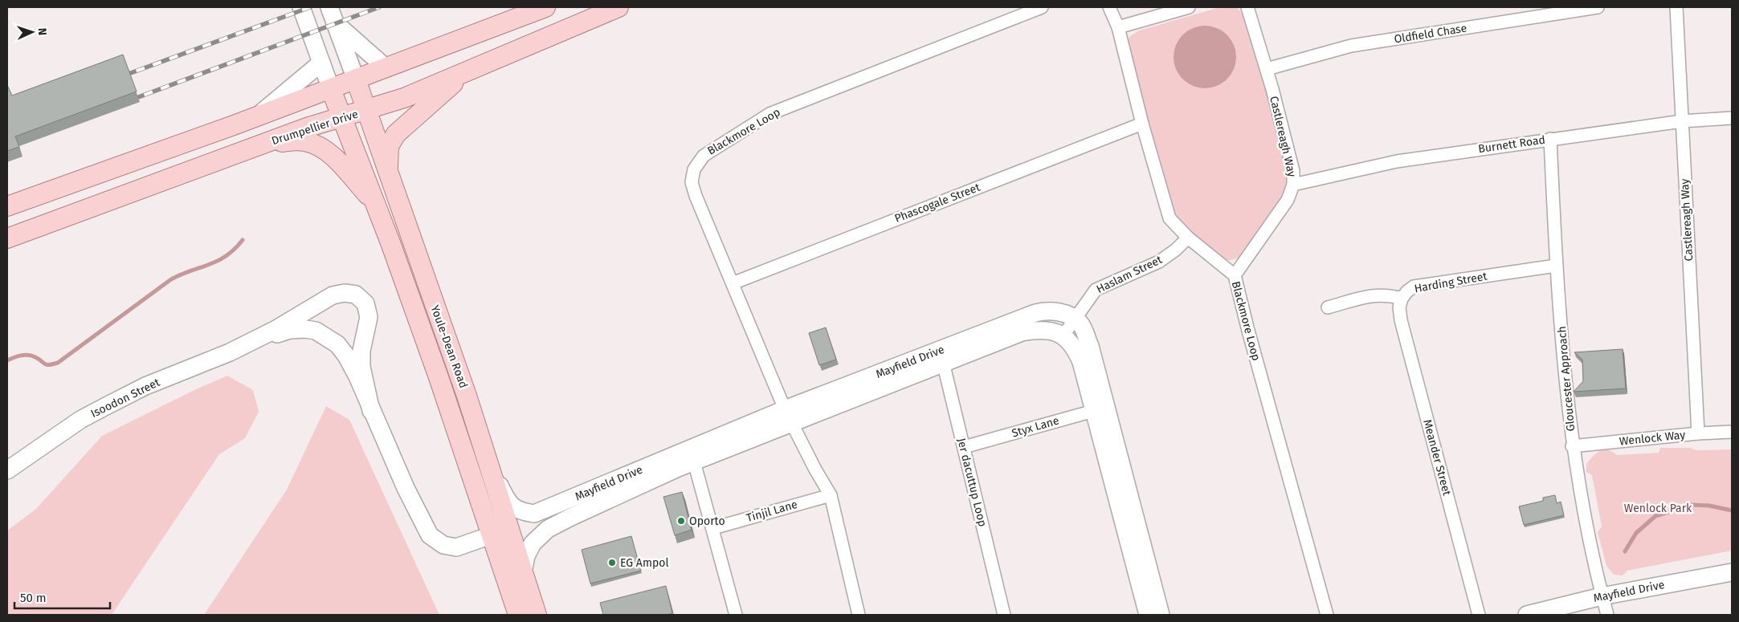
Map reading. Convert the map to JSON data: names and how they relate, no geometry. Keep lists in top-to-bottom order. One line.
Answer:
{"streets":{"main road":["Drumpellier Drive","Youle-Dean Road"],"street":["Oldfield Chase","Blackmore Loop","Castlereagh Way","Burnett Road","Phascogale Street","Haslam Street","Harding Street","Mayfield Drive","Gloucester Approach","Isoodon Street","Styx Lane","Wenlock Way","Meander Street","Jer dacuttup Loop","Tinjil Lane"]},"crossings":[["Oldfield Chase","Castlereagh Way"],["Drumpellier Drive","Youle-Dean Road"],["Blackmore Loop","Castlereagh Way"],["Blackmore Loop","Phascogale Street"],["Blackmore Loop","Haslam Street"],["Blackmore Loop","Mayfield Drive"],["Castlereagh Way","Burnett Road"],["Castlereagh Way","Wenlock Way"],["Burnett Road","Gloucester Approach"],["Haslam Street","Mayfield Drive"],["Harding Street","Gloucester Approach"],["Harding Street","Meander Street"],["Youle-Dean Road","Mayfield Drive"],["Youle-Dean Road","Isoodon Street"],["Mayfield Drive","Gloucester Approach"],["Mayfield Drive","Styx Lane"],["Mayfield Drive","Jer dacuttup Loop"],["Gloucester Approach","Wenlock Way"],["Styx Lane","Jer dacuttup Loop"]],"parks":["Wenlock Park"],"places":["Oporto","EG Ampol"],"scale_bar":"50 m","north":"right"}
